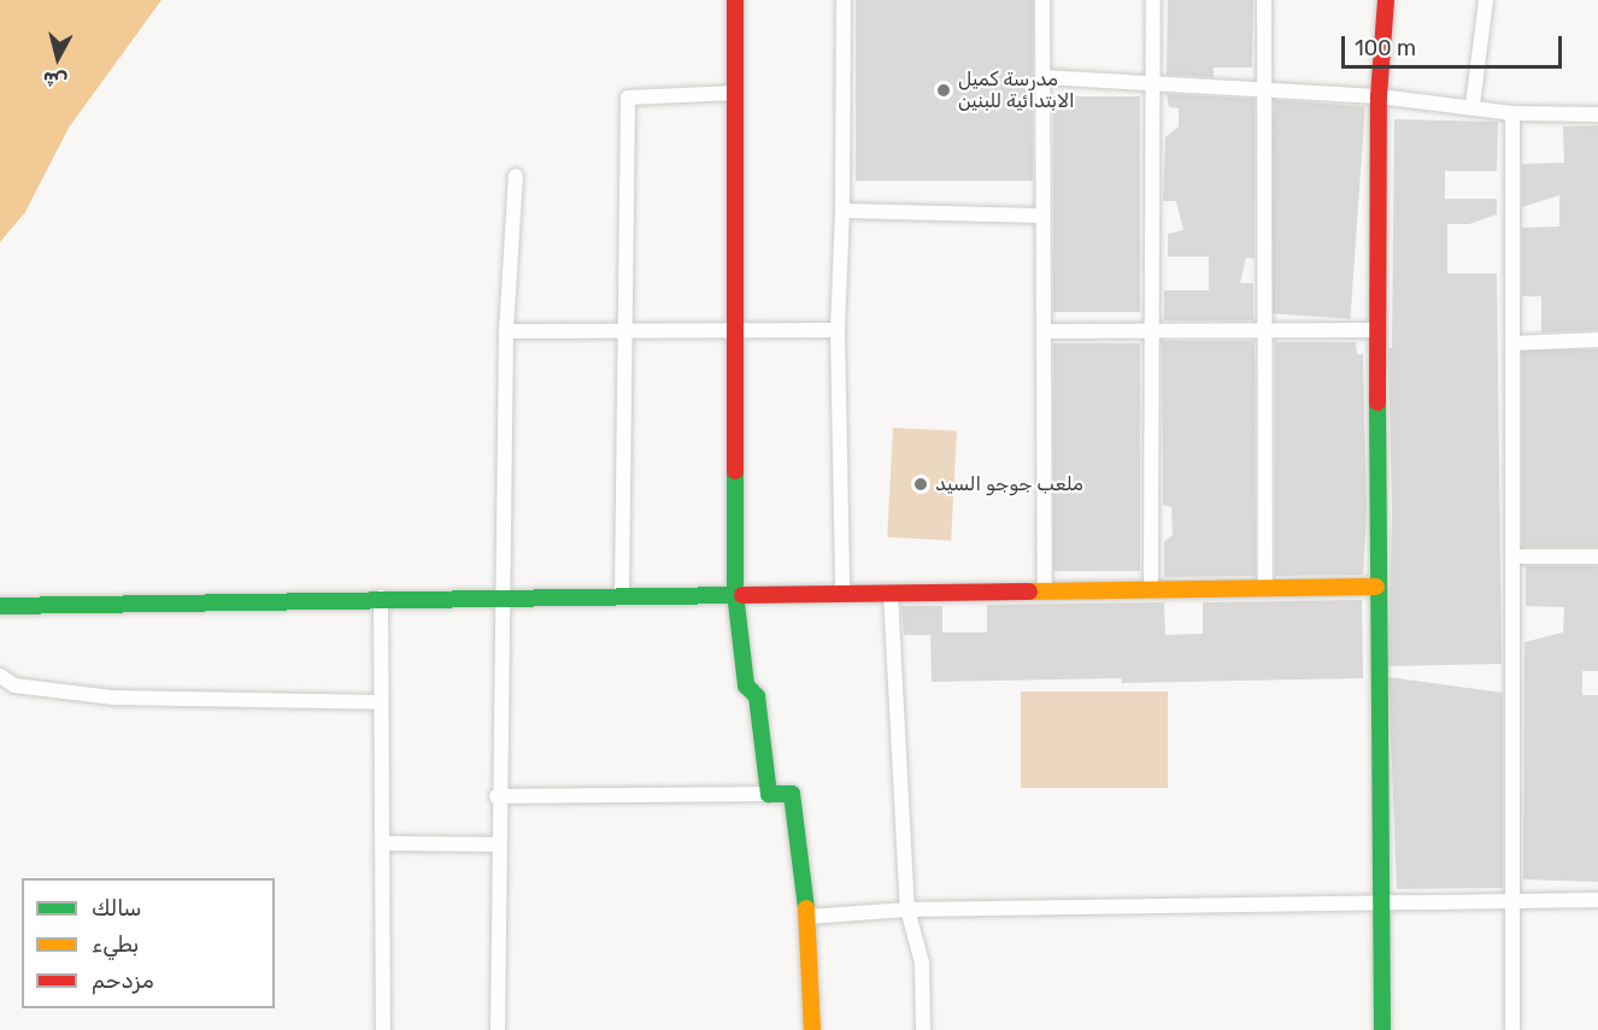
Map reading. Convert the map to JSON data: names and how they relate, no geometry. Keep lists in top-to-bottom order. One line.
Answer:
{"places":["مدرسة كميل الابتدائية للبنين","ملعب جوجو السيد"],"legend":["سالك","بطيء","مزدحم"],"scale_bar":"100 m","north":"bottom"}
